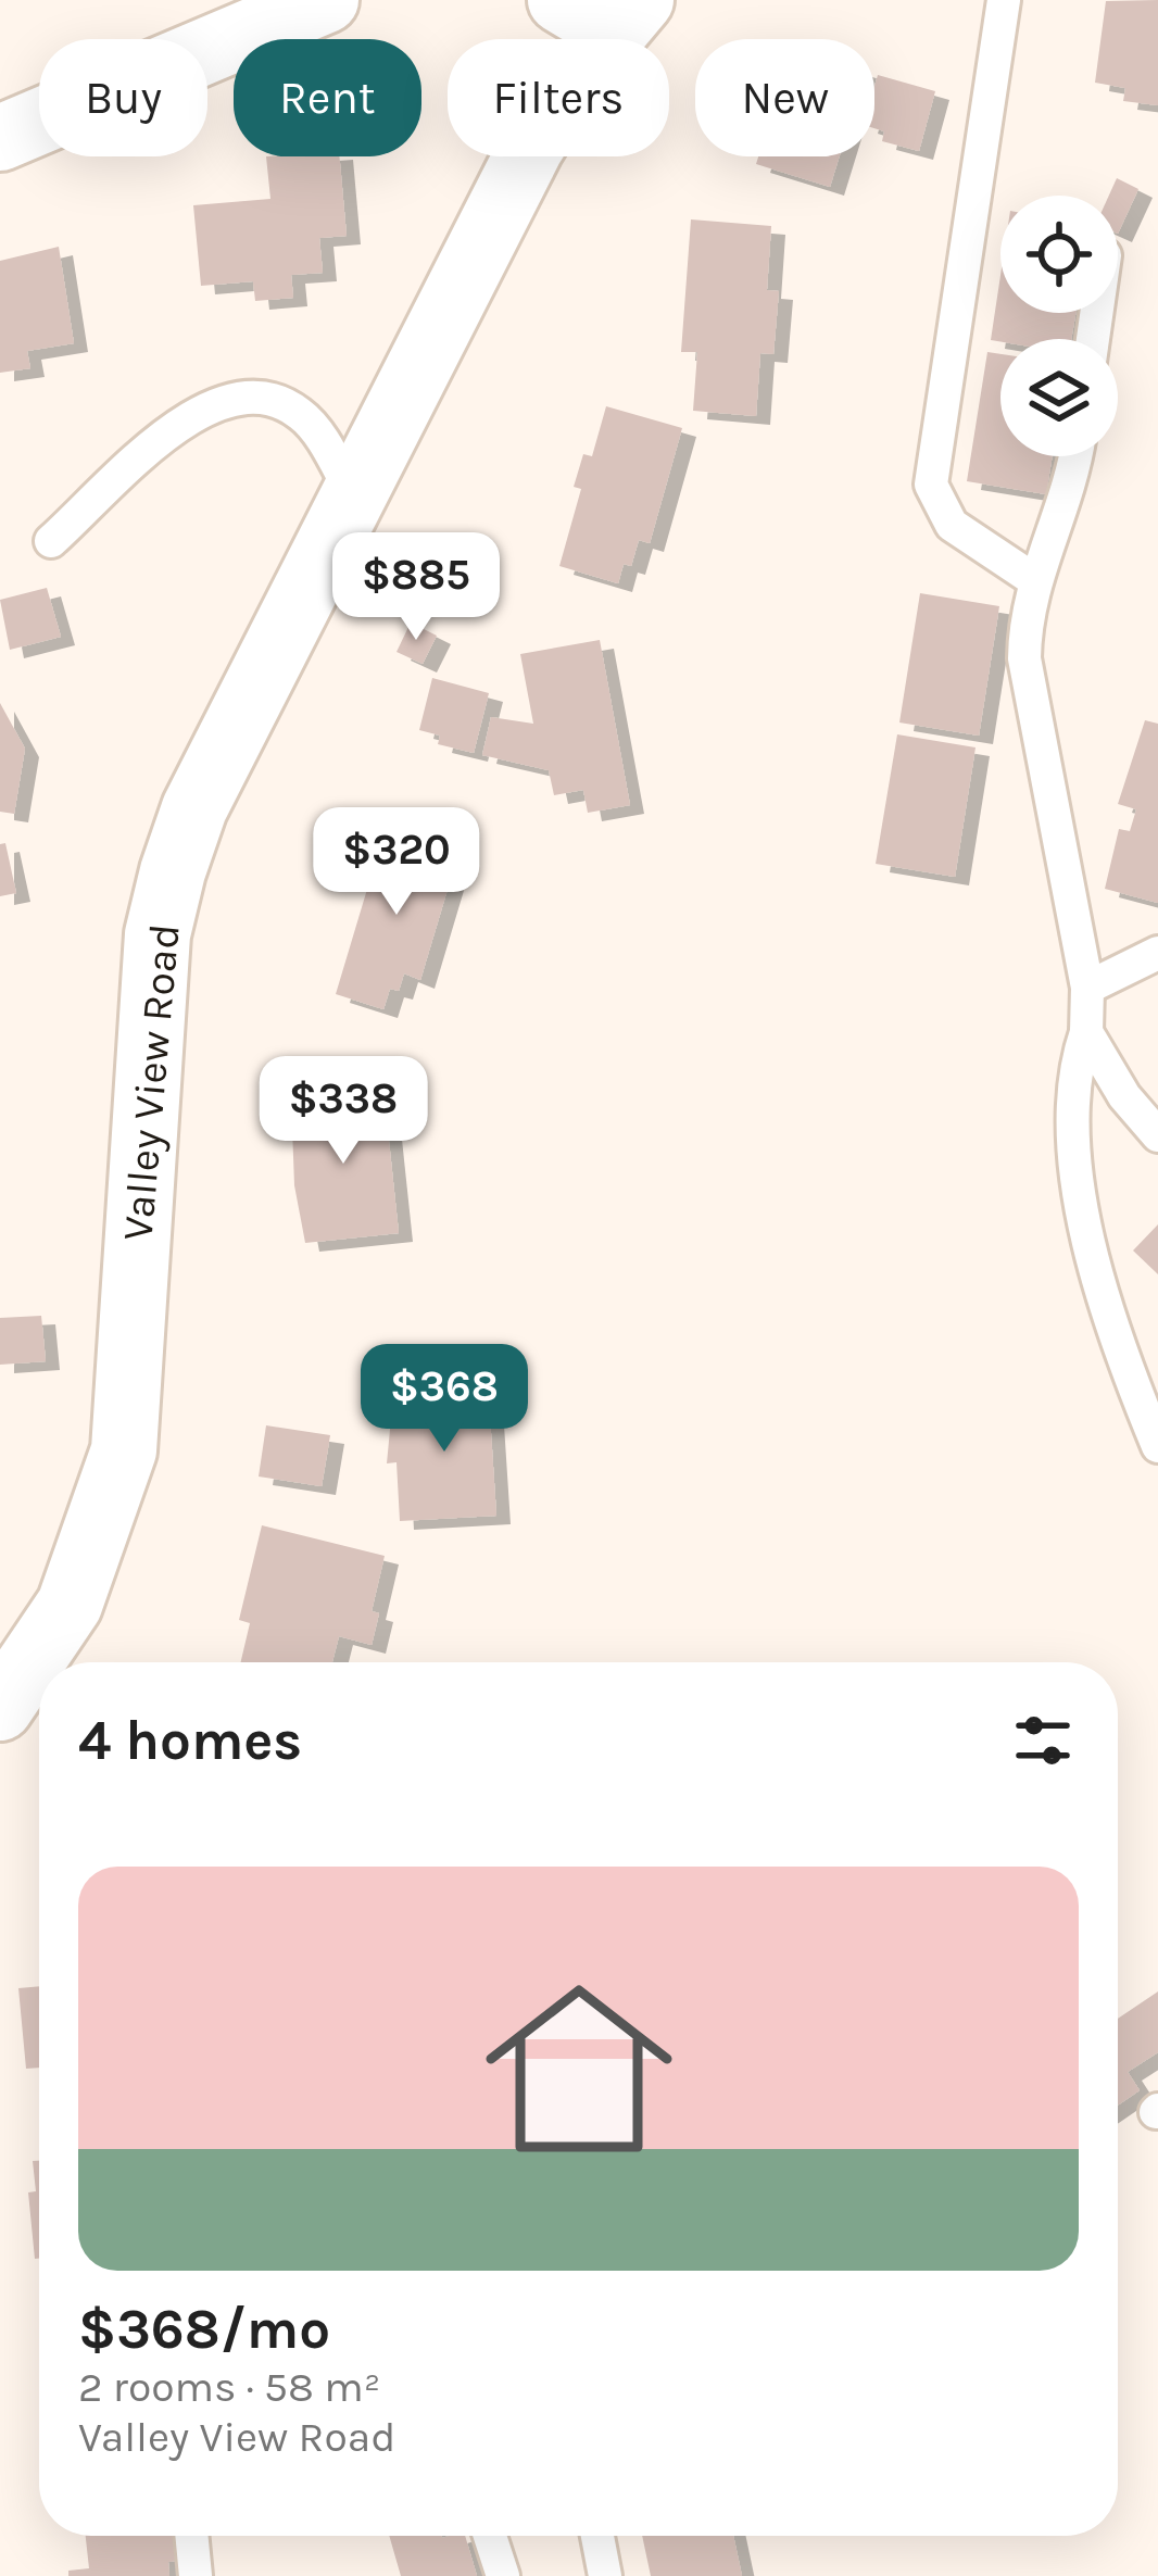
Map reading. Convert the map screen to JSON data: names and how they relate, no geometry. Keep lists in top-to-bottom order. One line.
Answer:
{"streets":{"street":["Valley View Road"]},"page":{"chip":["Buy","Rent","Filters","New"],"price":["$885","$320","$338","$368"],"heading":"4 homes","list":[{"name":"$368/mo","note":"2 rooms · 58 m² · Valley View Road"}]}}
